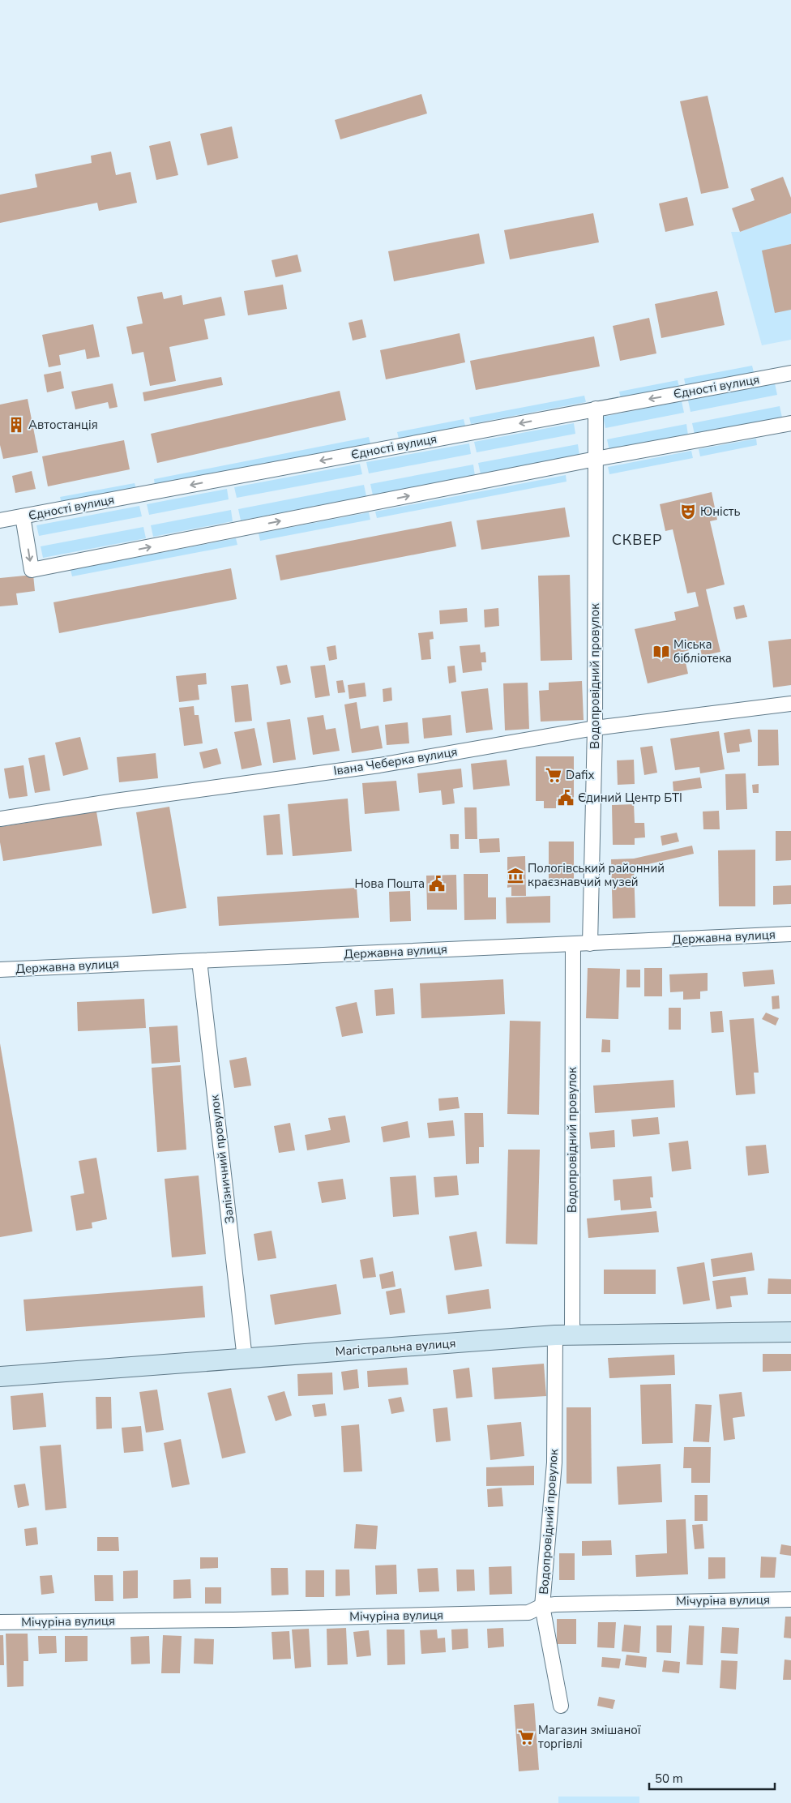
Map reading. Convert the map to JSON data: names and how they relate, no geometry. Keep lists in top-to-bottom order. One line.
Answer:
{"streets":{"main road":["Магістральна вулиця"],"street":["Єдності вулиця","Водопровідний провулок","Івана Чеберка вулиця","Державна вулиця","Залізничний провулок","Мічуріна вулиця"]},"crossings":[["Єдності вулиця","Водопровідний провулок"],["Водопровідний провулок","Івана Чеберка вулиця"],["Водопровідний провулок","Державна вулиця"],["Водопровідний провулок","Магістральна вулиця"],["Водопровідний провулок","Мічуріна вулиця"],["Державна вулиця","Залізничний провулок"],["Залізничний провулок","Магістральна вулиця"]],"districts":["СКВЕР"],"places":{"building":["Автостанція"],"theatre":["Юність"],"library":["Міська бібліотека"],"supermarket":["Dafix","Магазин змішаної торгівлі"],"public building":["Єдиний Центр БТІ","Нова Пошта"],"museum":["Пологівський районний краєзнавчий музей"]},"scale_bar":"50 m"}
